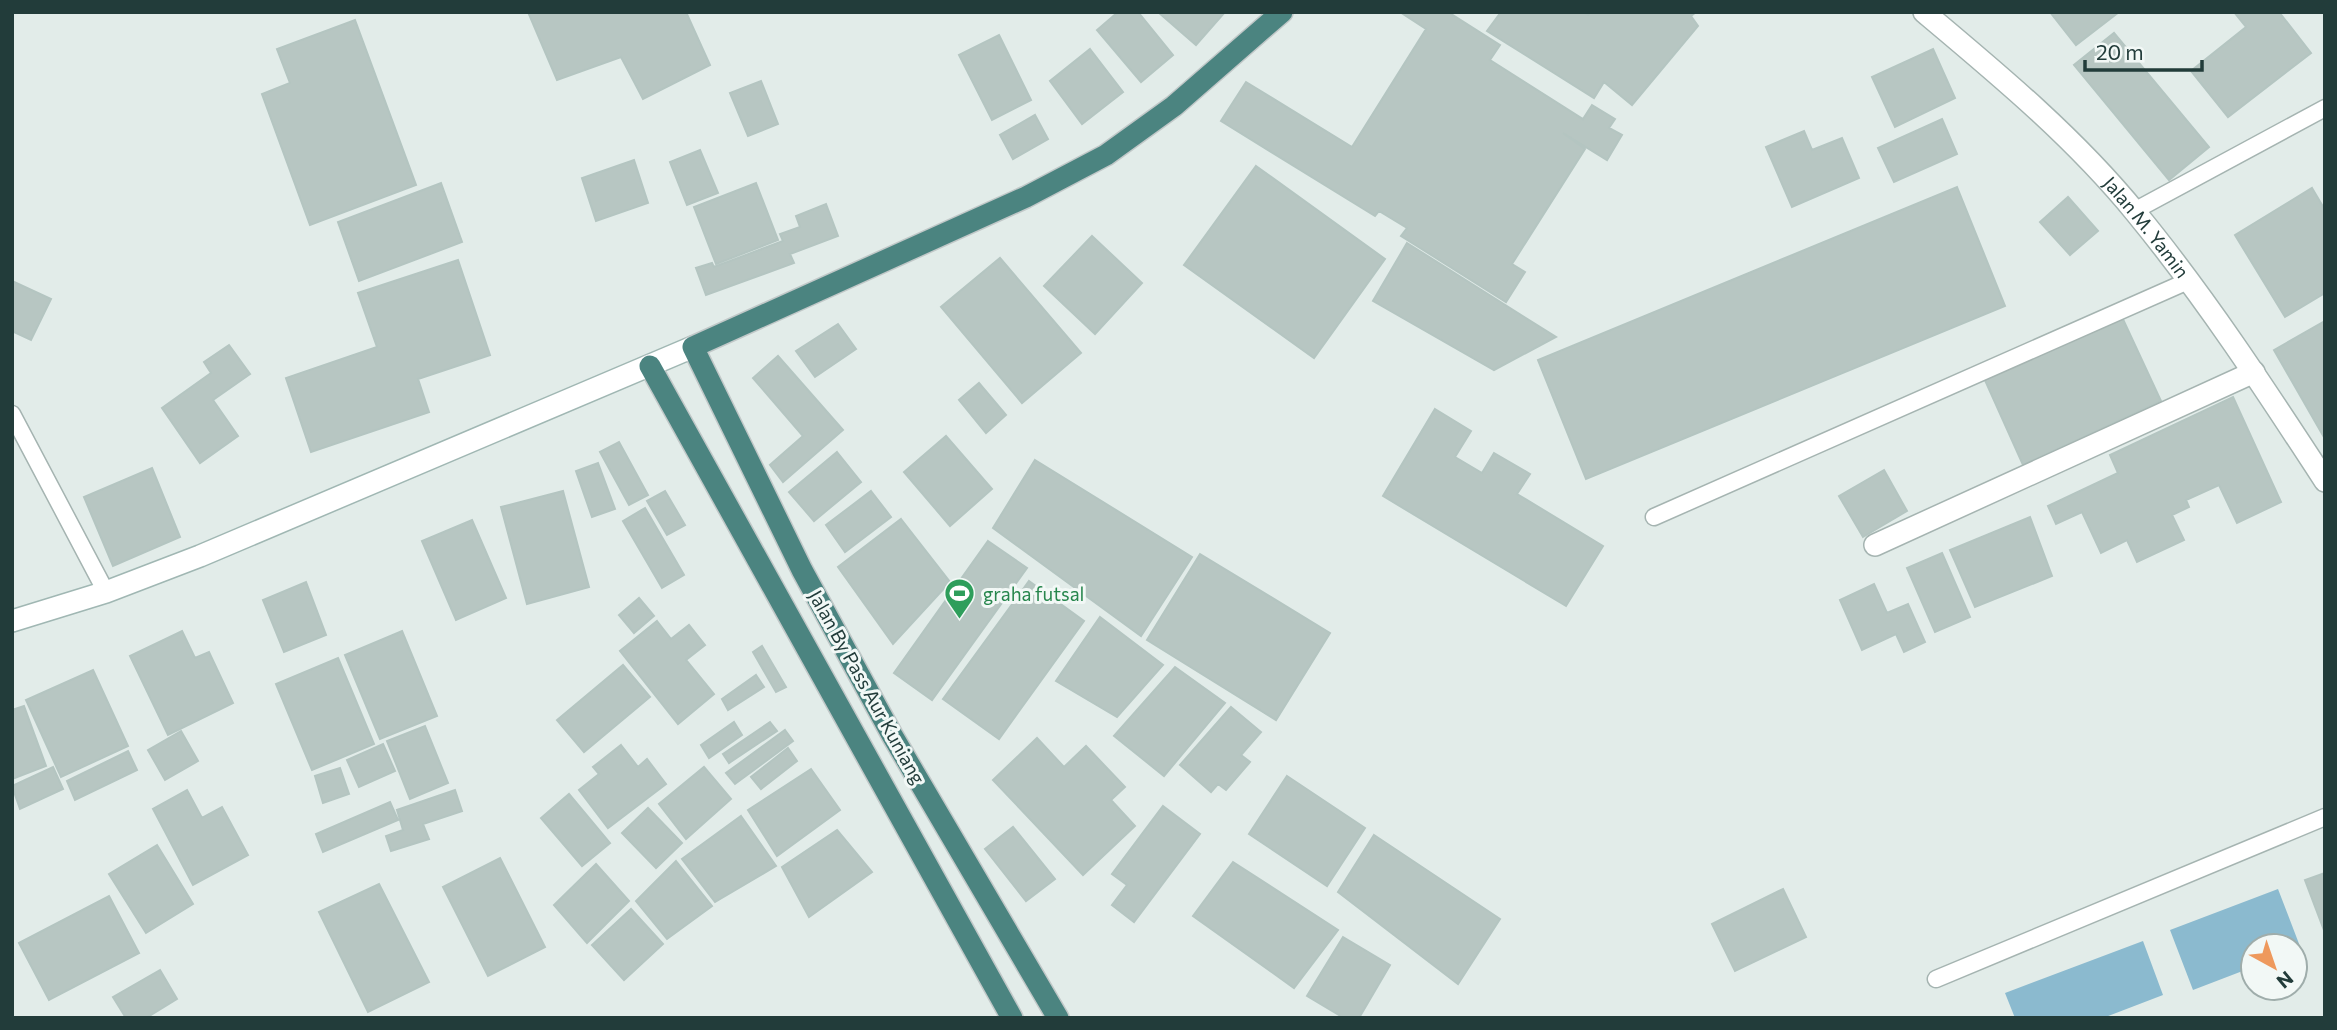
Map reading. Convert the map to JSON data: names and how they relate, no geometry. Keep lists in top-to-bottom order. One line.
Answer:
{"streets":{"highway":["Jalan By Pass Aur Kuniang"],"street":["Jalan M. Yamin"]},"places":{"sports":["graha futsal"]},"scale_bar":"20 m","north":"bottom right"}
